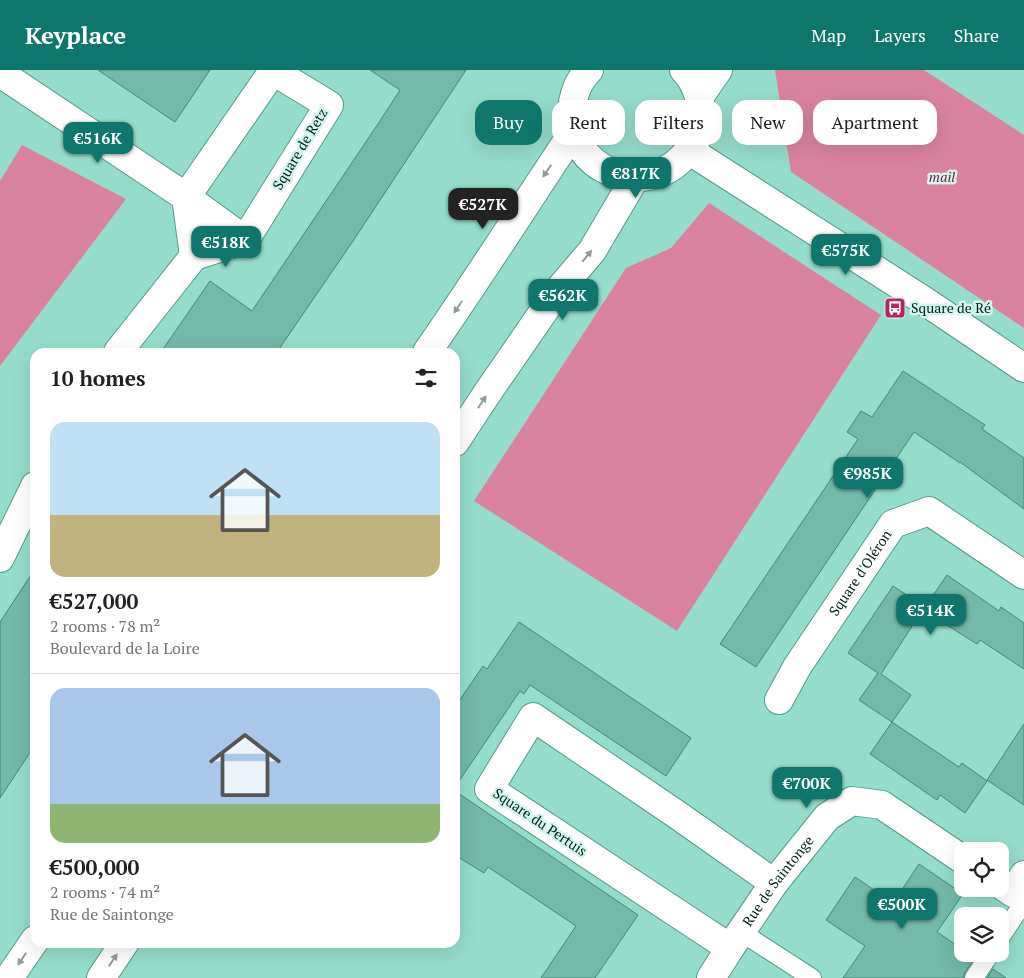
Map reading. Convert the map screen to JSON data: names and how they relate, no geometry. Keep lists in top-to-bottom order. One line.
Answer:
{"streets":{"street":["Square de Retz","Square d'Oléron","Square du Pertuis","Rue de Saintonge"]},"crossings":[["Square du Pertuis","Rue de Saintonge"]],"parks":["mail"],"places":{"bus stop":["Square de Ré"]},"page":{"header":"Keyplace","nav":["Map","Layers","Share"],"chip":["Buy","Rent","Filters","New","Apartment"],"price":["€516K","€817K","€527K","€518K","€575K","€562K","€985K","€514K","€700K","€500K"],"heading":"10 homes","list":[{"name":"€527,000","note":"2 rooms · 78 m² · Boulevard de la Loire"},{"name":"€500,000","note":"2 rooms · 74 m² · Rue de Saintonge"}]}}
